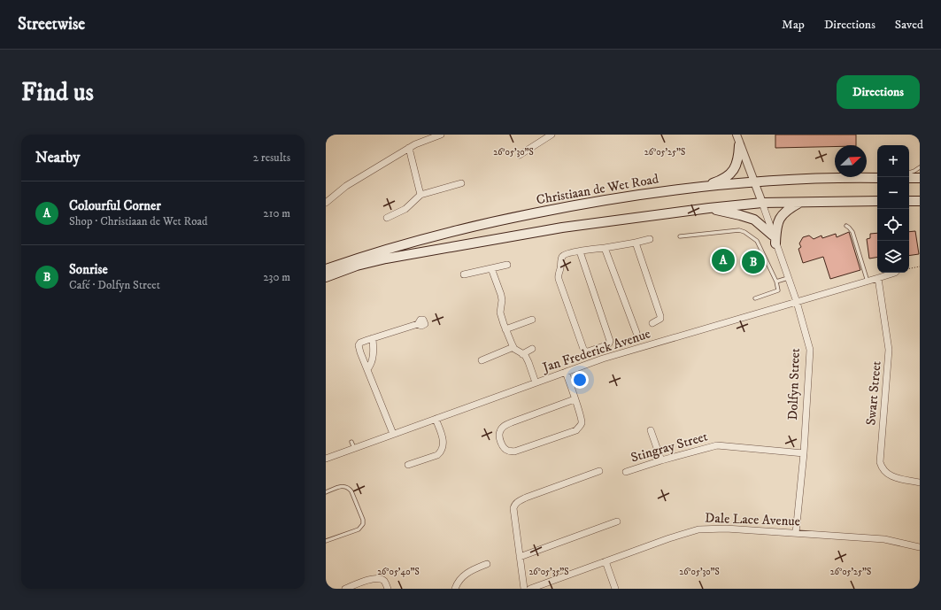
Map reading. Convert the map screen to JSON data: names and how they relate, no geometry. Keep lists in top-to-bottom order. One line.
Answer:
{"streets":{"main road":["Christiaan de Wet Road"],"street":["Jan Frederick Avenue","Dolfyn Street","Swart Street","Stingray Street","Dale Lace Avenue"]},"crossings":[["Christiaan de Wet Road","Dolfyn Street"],["Jan Frederick Avenue","Dolfyn Street"],["Jan Frederick Avenue","Swart Street"],["Dolfyn Street","Stingray Street"],["Dolfyn Street","Dale Lace Avenue"]],"north":"top right","page":{"header":"Streetwise","nav":["Map","Directions","Saved"],"buttons":"Directions","title":"Find us","heading":["Nearby","2 results"],"map_buttons":["+","−"],"list":[{"mark":"A","name":"Colourful Corner","note":"Shop · Christiaan de Wet Road","value":"210 m"},{"mark":"B","name":"Sonrise","note":"Café · Dolfyn Street","value":"230 m"}],"pins":["A","B"]},"coordinates":["26°05'30\"S","26°05'25\"S","26°05'40\"S","26°05'35\"S"]}
